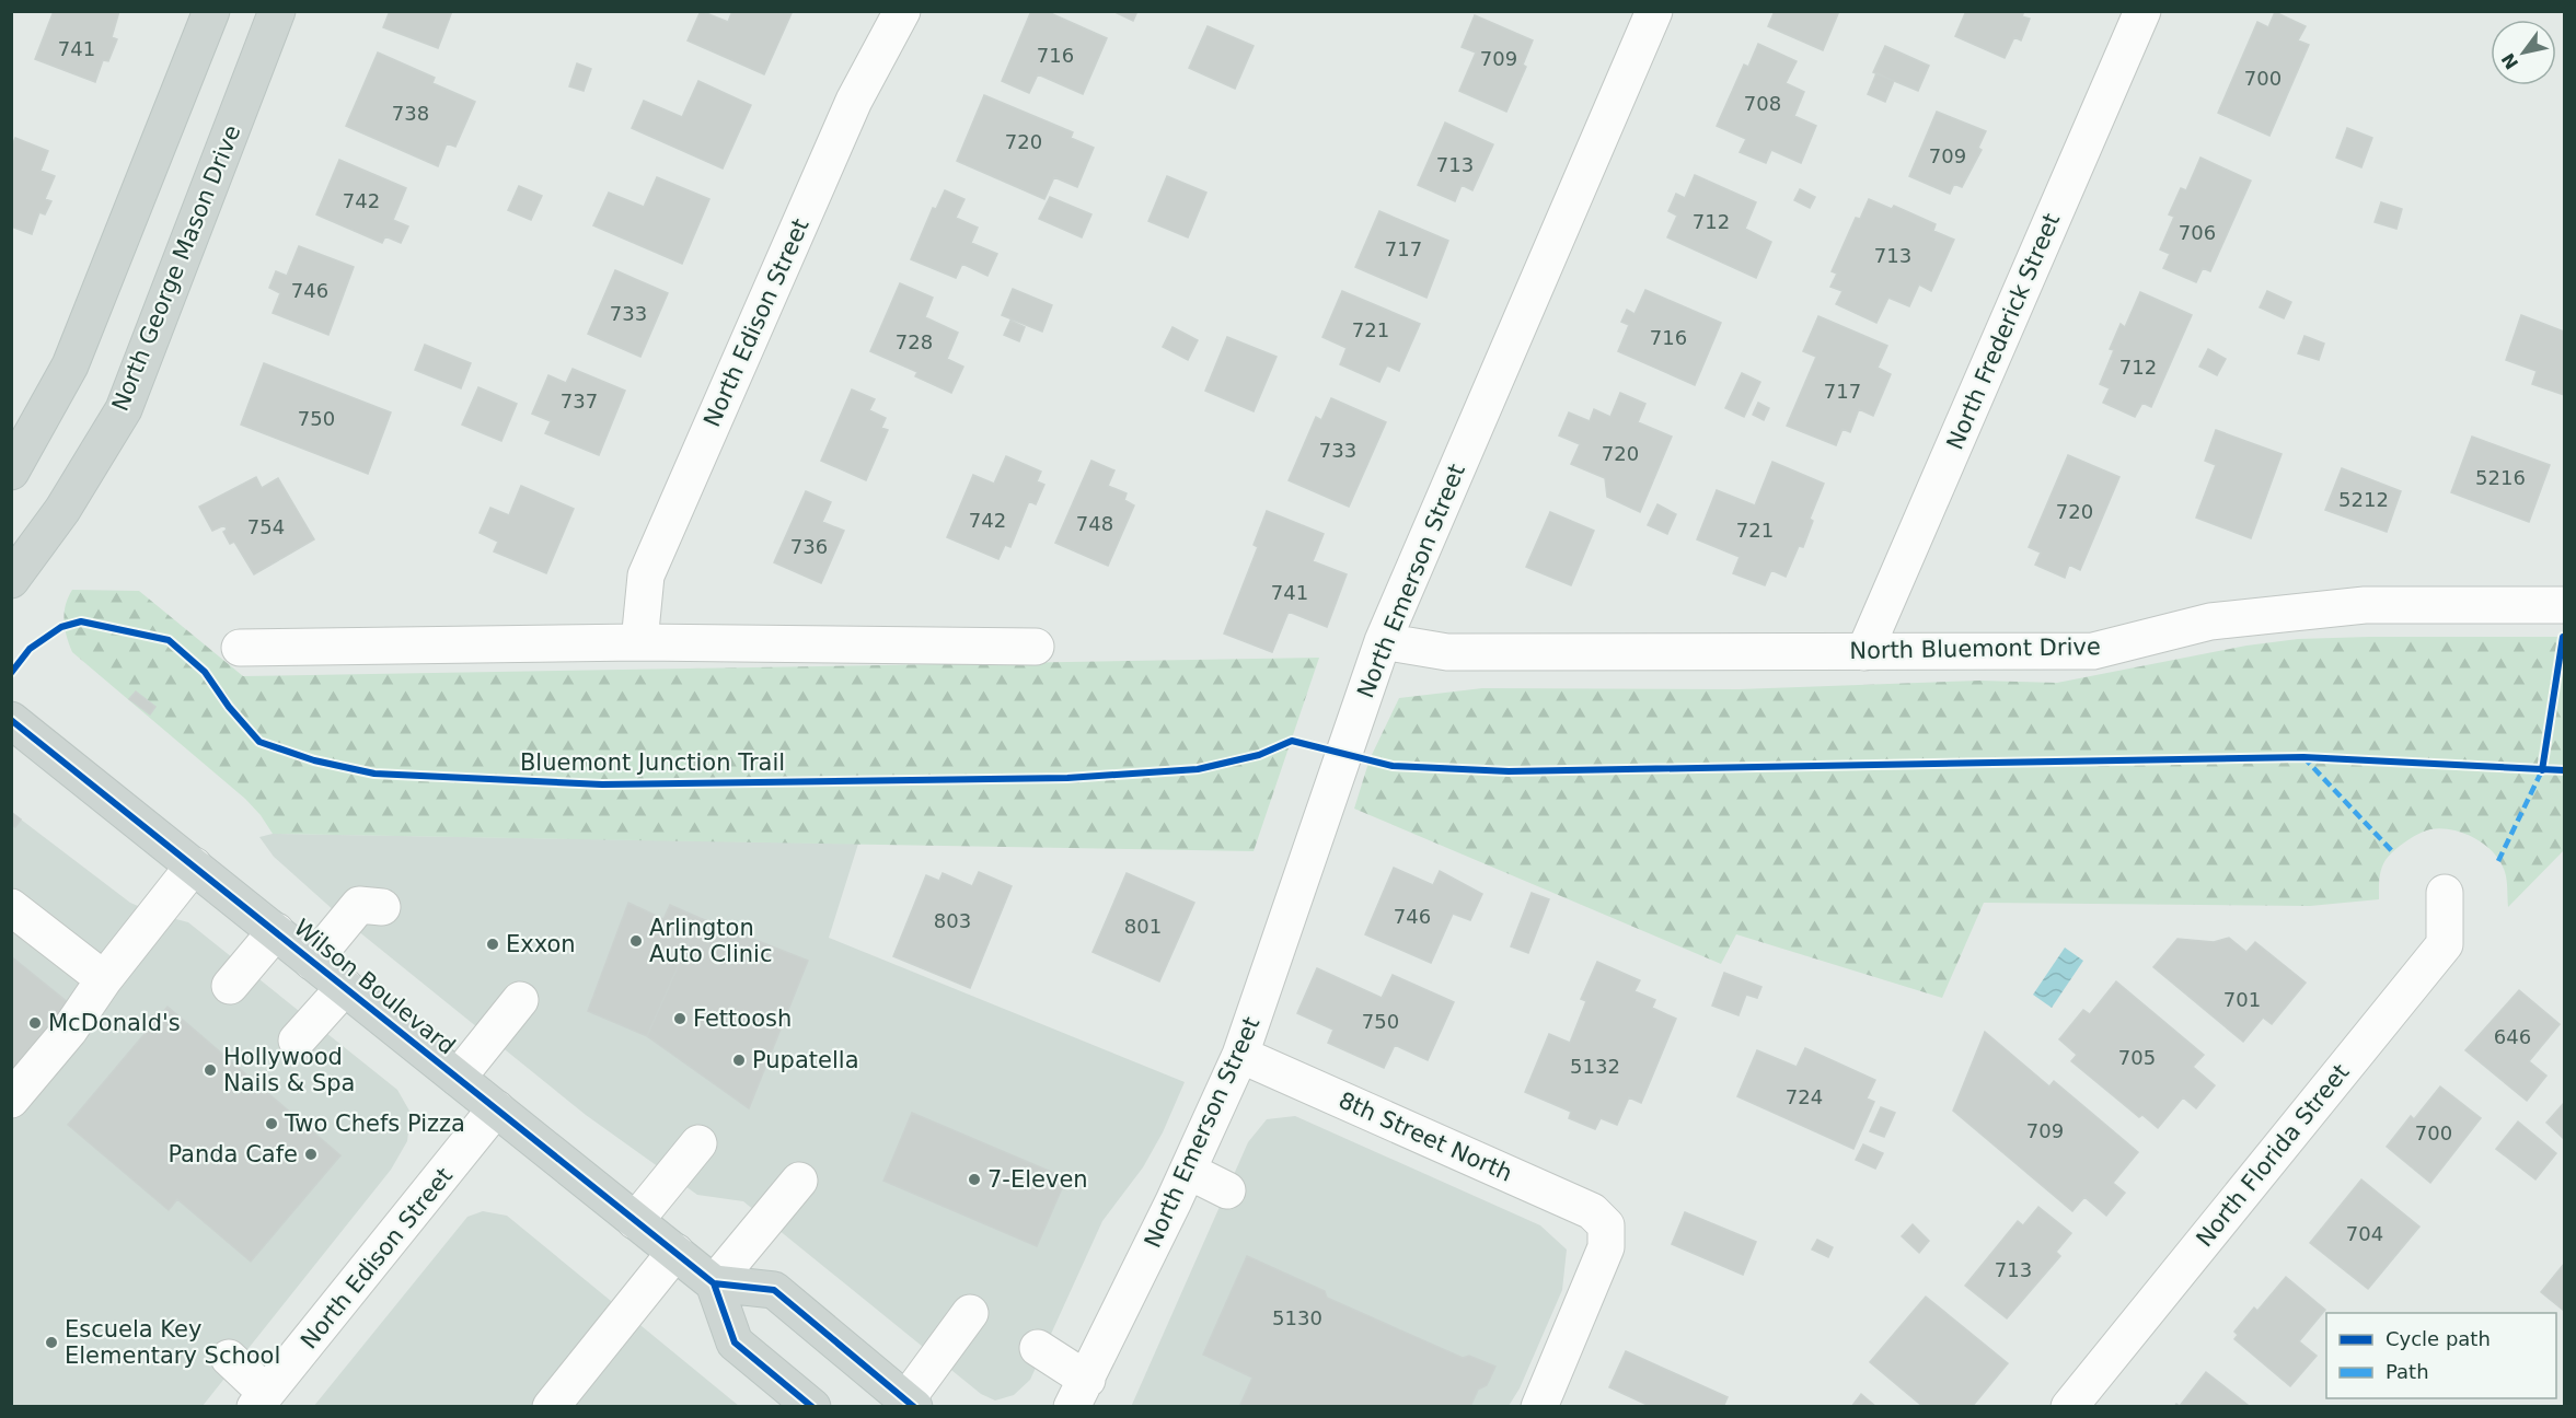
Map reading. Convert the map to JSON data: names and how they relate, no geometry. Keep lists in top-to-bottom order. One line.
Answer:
{"streets":{"main road":["North George Mason Drive","Wilson Boulevard"],"street":["North Edison Street","North Frederick Street","North Emerson Street","North Bluemont Drive","8th Street North","North Florida Street"],"cycle path":["Bluemont Junction Trail"]},"crossings":[["North Edison Street","Wilson Boulevard"],["North Frederick Street","North Bluemont Drive"],["North Emerson Street","North Bluemont Drive"],["North Emerson Street","8th Street North"]],"places":["Arlington Auto Clinic","Exxon","Fettoosh","McDonald's","Pupatella","Hollywood Nails & Spa","Two Chefs Pizza","Panda Cafe","7-Eleven","Escuela Key Elementary School"],"house_numbers":["741","716","709","700","708","738","720","709","713","742","712","706","717","713","746","733","721","716","728","712","717","737","750","733","720","5216","5212","720","742","748","754","721","736","741","746","803","801","701","750","646","705","5132","724","709","700","704","713","5130"],"legend":["Cycle path","Path"],"north":"bottom left"}
